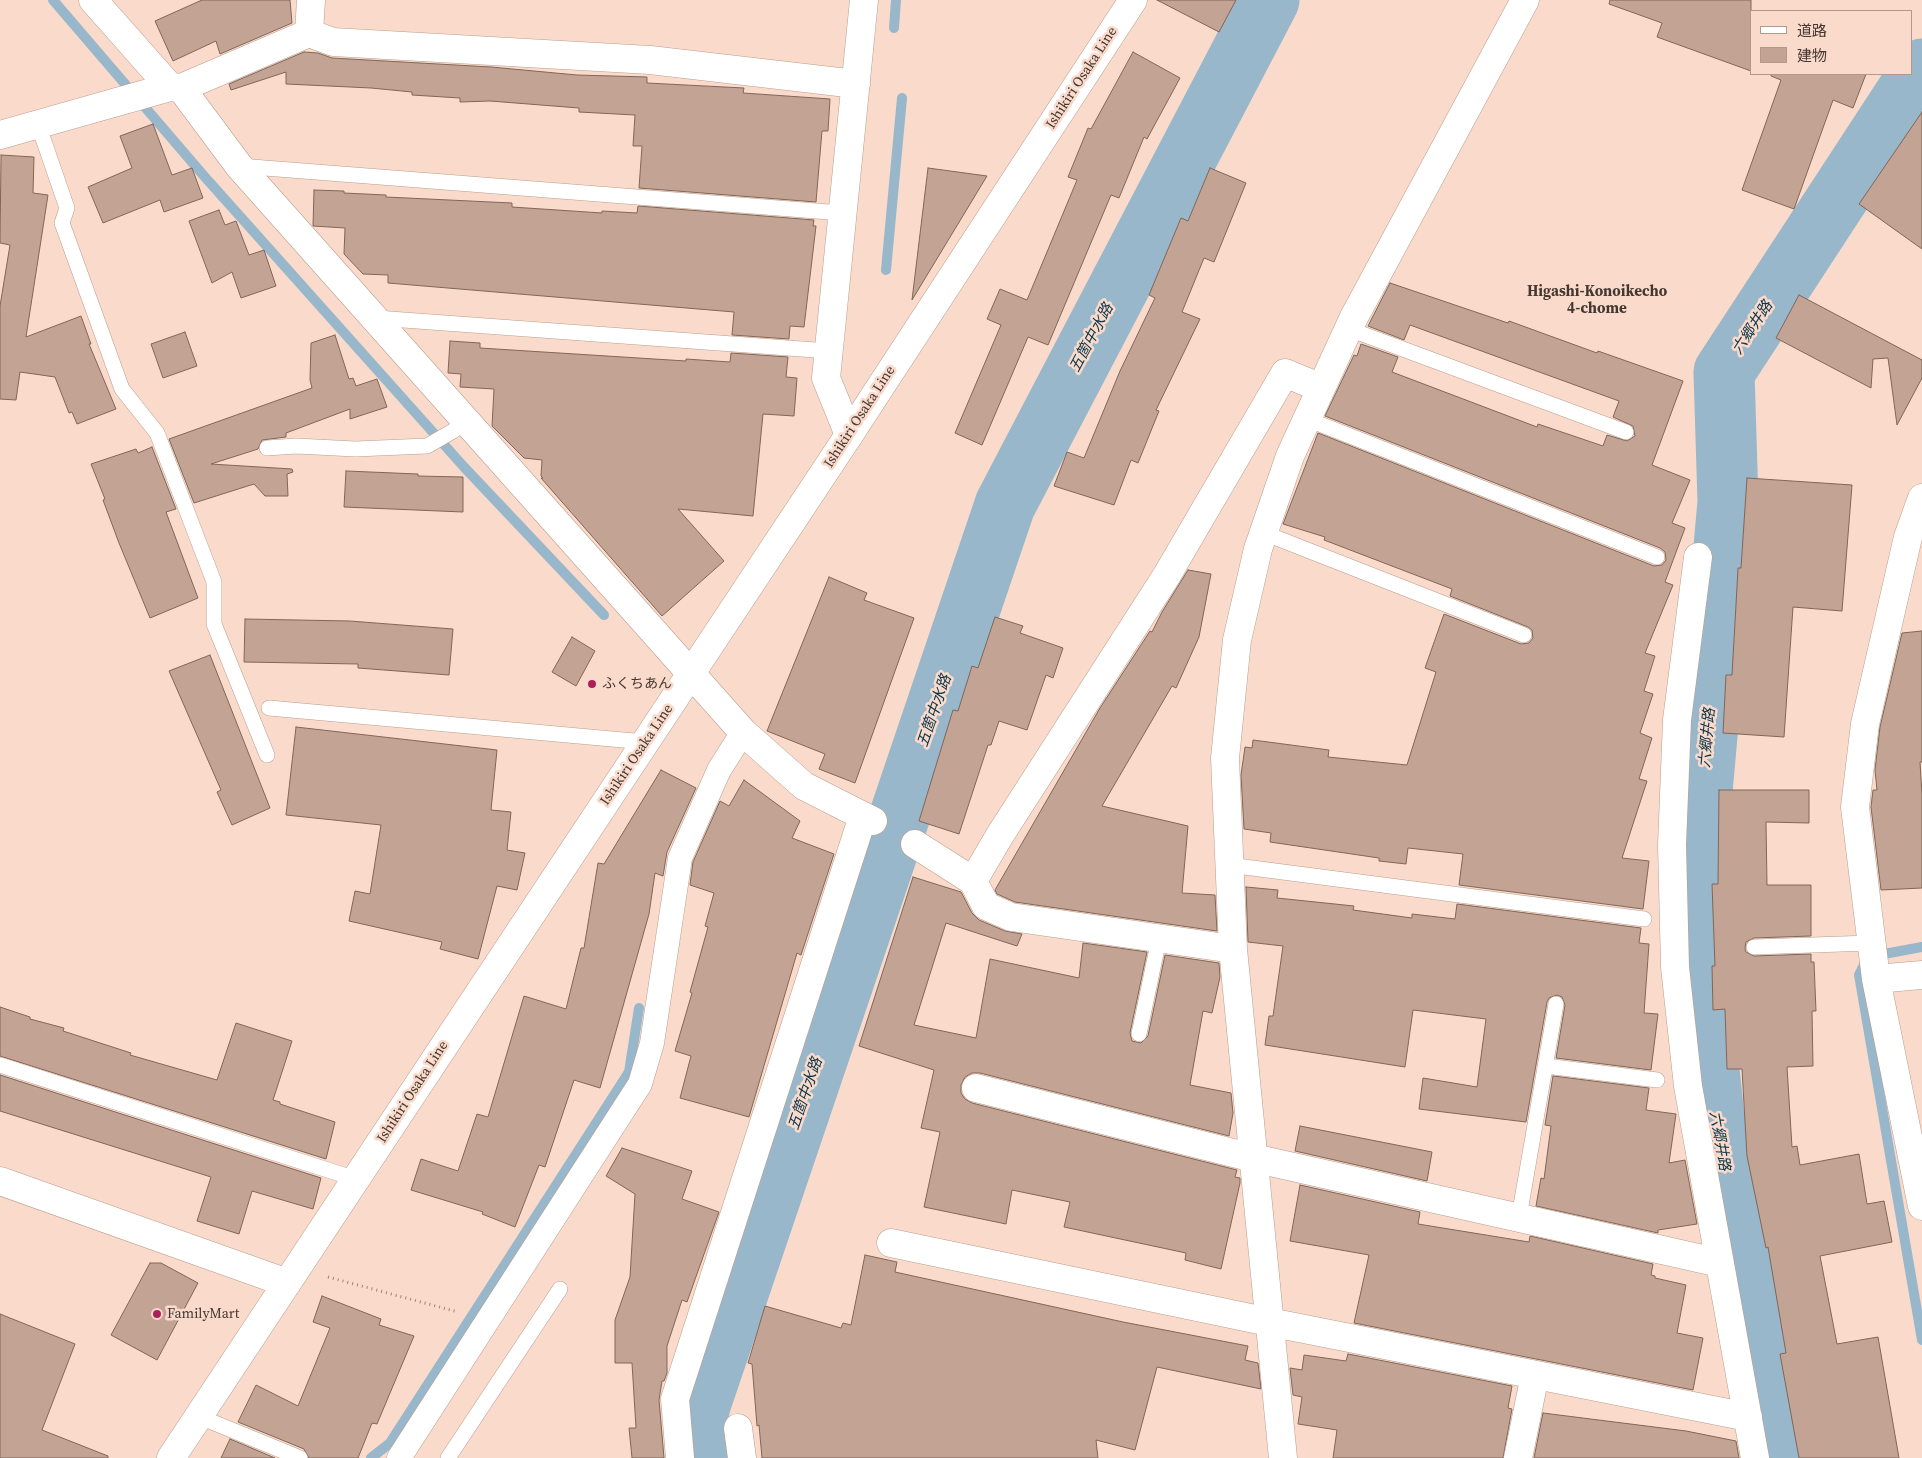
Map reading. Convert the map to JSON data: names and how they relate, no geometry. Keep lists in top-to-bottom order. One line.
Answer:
{"streets":{"street":["Ishikiri Osaka Line"]},"districts":["Higashi-Konoikecho 4-chome"],"water":["六郷井路","五箇中水路"],"places":["ふくちあん","FamilyMart"],"legend":["道路","建物"]}
